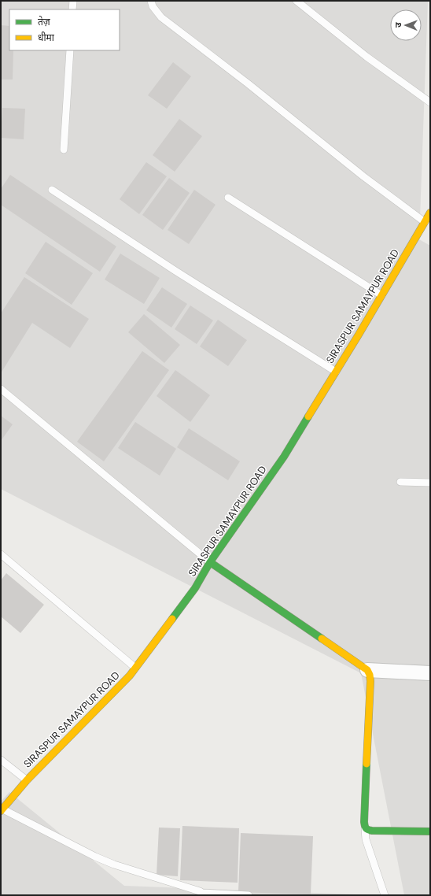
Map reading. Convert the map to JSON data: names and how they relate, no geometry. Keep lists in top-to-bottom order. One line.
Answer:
{"streets":{"street":["SIRASPUR SAMAYPUR ROAD"]},"legend":["तेज़","धीमा"],"north":"left"}
